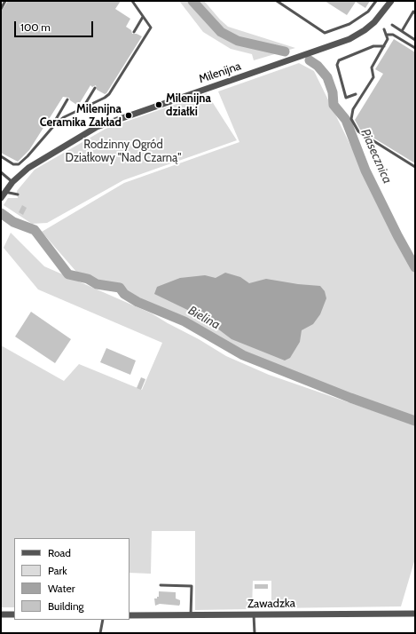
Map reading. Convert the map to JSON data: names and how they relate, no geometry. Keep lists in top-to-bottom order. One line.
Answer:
{"streets":{"street":["Milenijna","Zawadzka"]},"water":["Piasecznica","Bielina"],"parks":["Rodzinny Ogród Działkowy \"Nad Czarną\""],"places":["Milenijna działki","Milenijna Ceramika Zakład"],"legend":["Road","Park","Water","Building"],"scale_bar":"100 m"}
